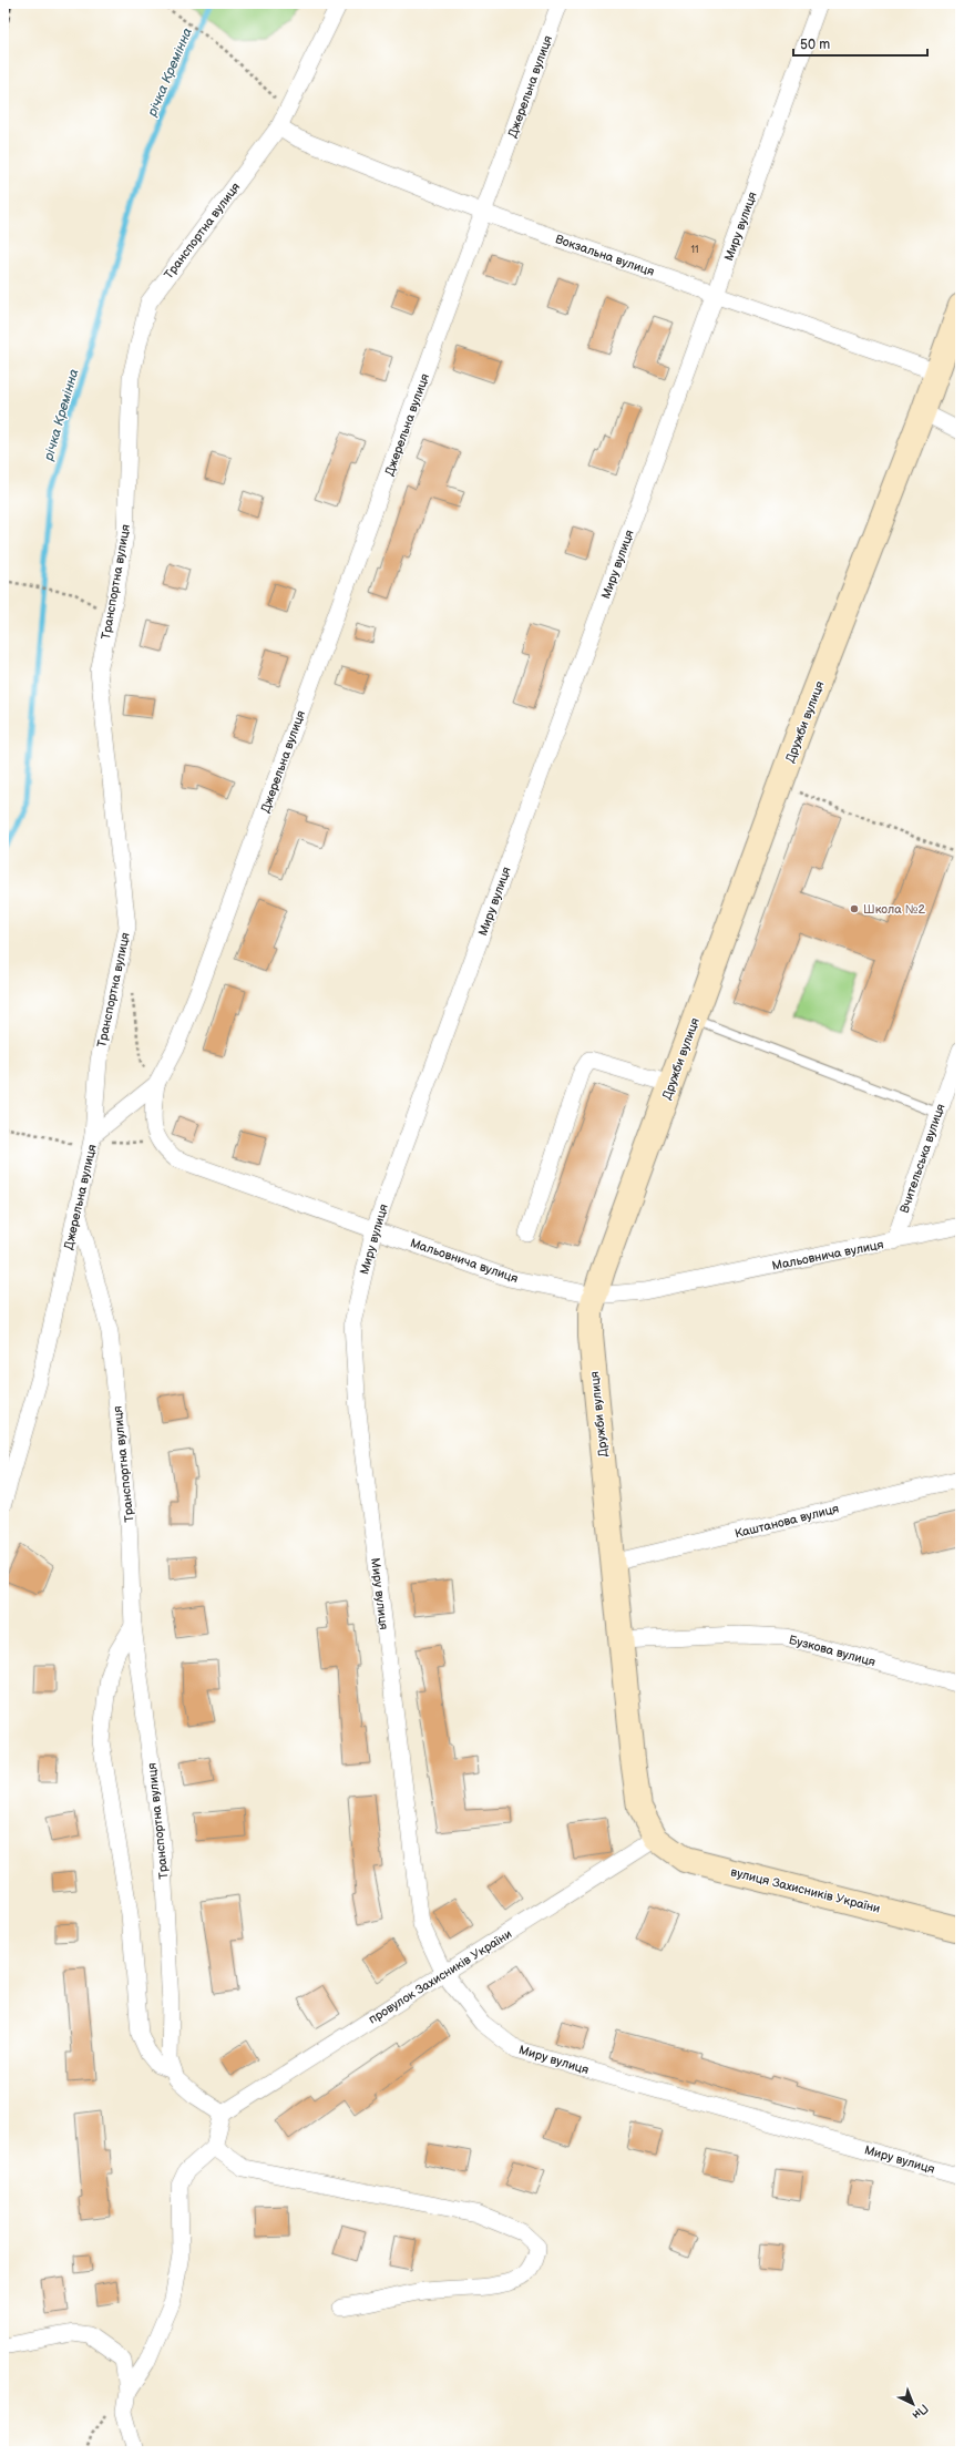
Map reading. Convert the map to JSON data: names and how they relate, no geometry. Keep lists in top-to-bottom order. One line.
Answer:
{"streets":{"street":["Джерельна вулиця","Миру вулиця","Транспортна вулиця","Вокзальна вулиця","Дружби вулиця","Вчительська вулиця","Мальовнича вулиця","Каштанова вулиця","Бузкова вулиця","вулиця Захисників України","провулок Захисників України"]},"crossings":[["Джерельна вулиця","Транспортна вулиця"],["Джерельна вулиця","Вокзальна вулиця"],["Миру вулиця","Вокзальна вулиця"],["Миру вулиця","Мальовнича вулиця"],["Миру вулиця","провулок Захисників України"],["Транспортна вулиця","Вокзальна вулиця"],["Транспортна вулиця","провулок Захисників України"],["Вокзальна вулиця","Дружби вулиця"],["Дружби вулиця","Мальовнича вулиця"],["Дружби вулиця","Каштанова вулиця"],["Дружби вулиця","Бузкова вулиця"],["Дружби вулиця","вулиця Захисників України"],["Дружби вулиця","провулок Захисників України"],["Вчительська вулиця","Мальовнича вулиця"],["вулиця Захисників України","провулок Захисників України"]],"water":["річка Кремінна"],"places":["Школа №2"],"house_numbers":["11"],"scale_bar":"50 m","north":"bottom right"}
